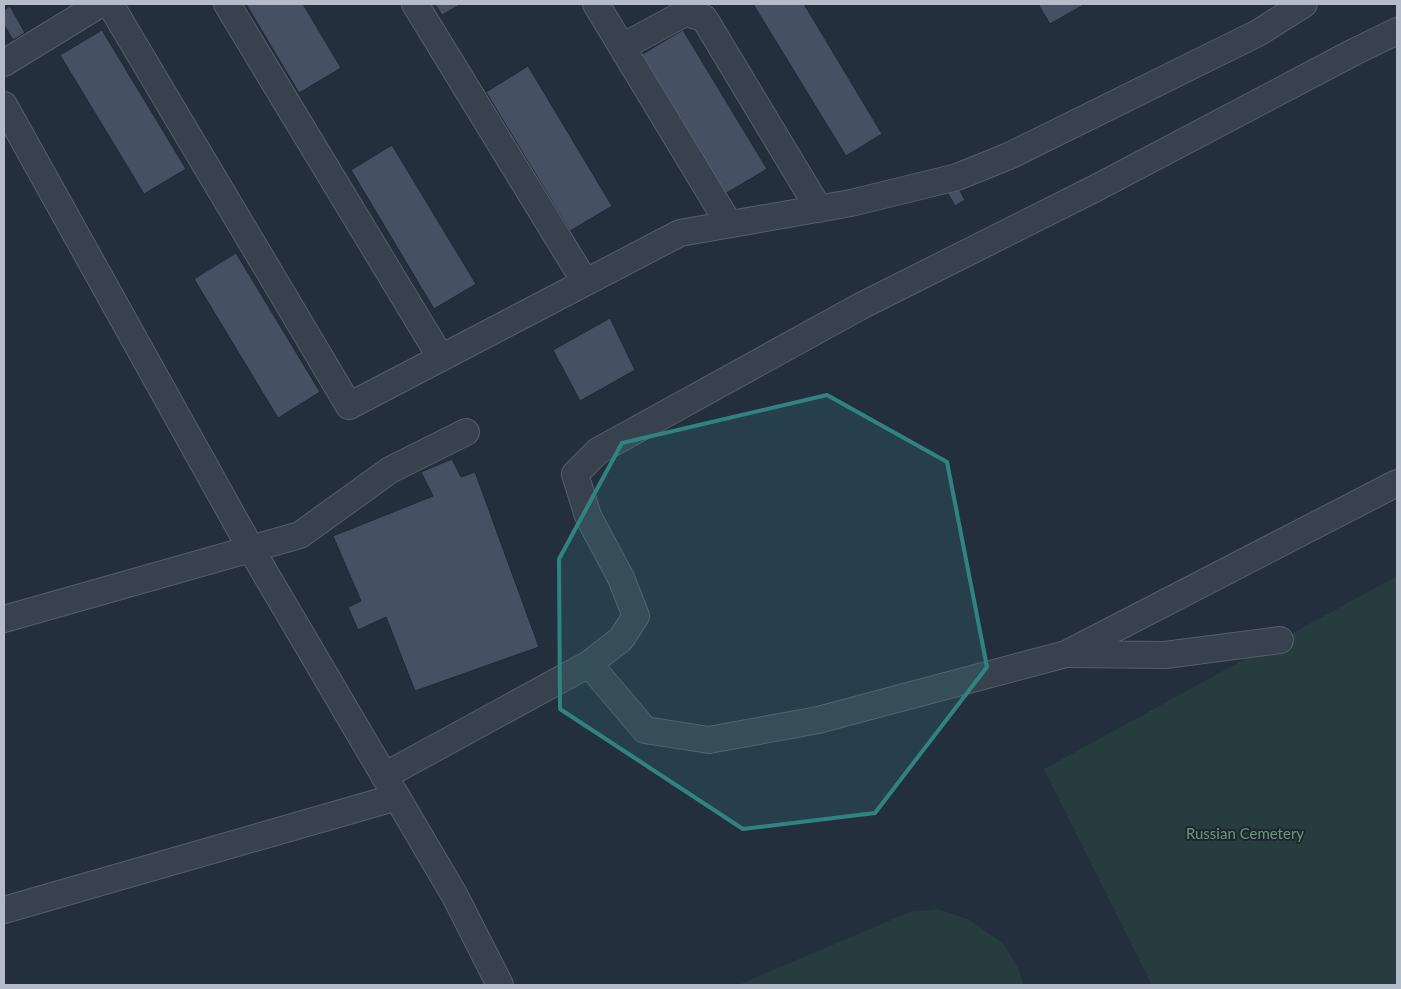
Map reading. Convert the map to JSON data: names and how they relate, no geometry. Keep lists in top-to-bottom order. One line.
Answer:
{"parks":["Russian Cemetery"]}
